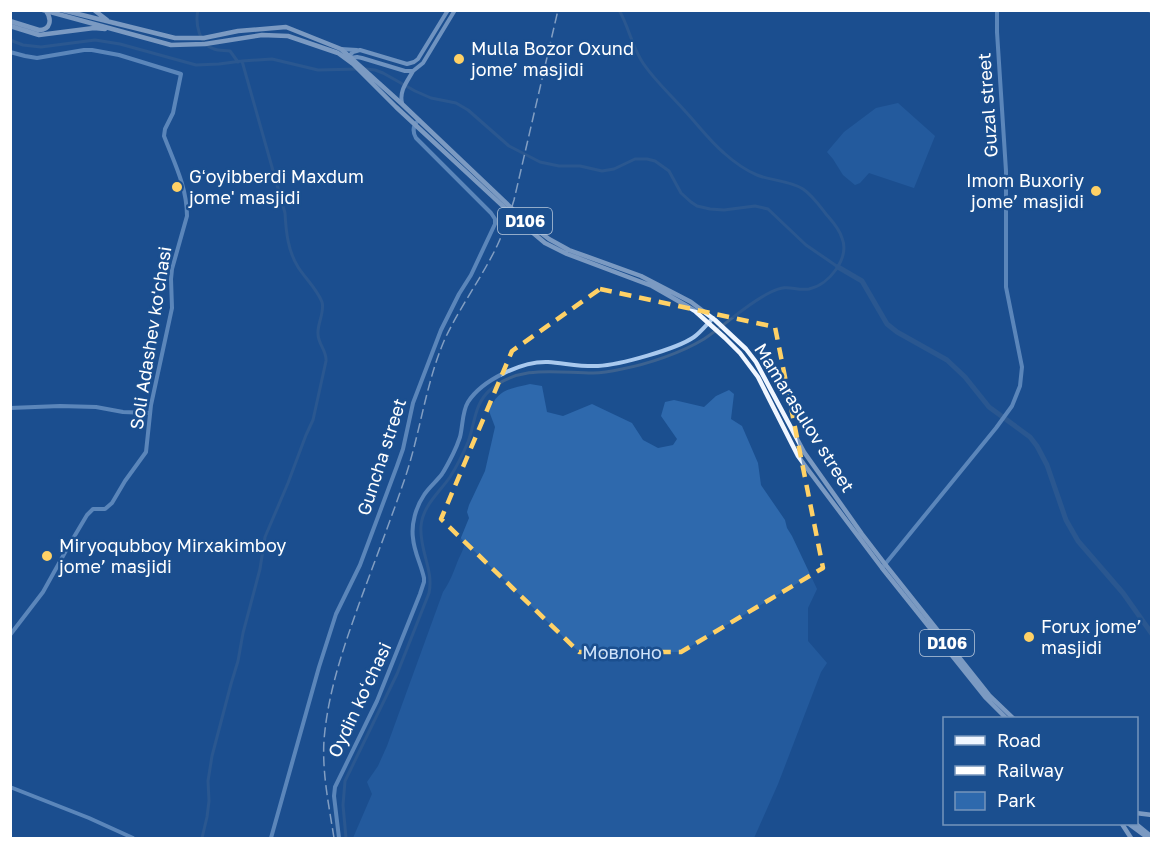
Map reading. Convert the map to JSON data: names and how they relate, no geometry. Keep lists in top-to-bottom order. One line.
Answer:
{"streets":{"main road":["D106","Mamarasulov street"],"street":["Guzal street","Soli Adashev ko'chasi","Guncha street","Oydin koʻchasi"]},"crossings":[["Guzal street","D106"],["Guzal street","Mamarasulov street"],["D106","Mamarasulov street"],["Mamarasulov street","Guncha street"],["Mamarasulov street","Oydin koʻchasi"]],"parks":["Мовлоно"],"places":["Mulla Bozor Oxund jome’ masjidi","Gʻoyibberdi Maxdum jome' masjidi","Imom Buxoriy jome’ masjidi","Miryoqubboy Mirxakimboy jome’ masjidi","Forux jome’ masjidi"],"legend":["Road","Railway","Park"]}
